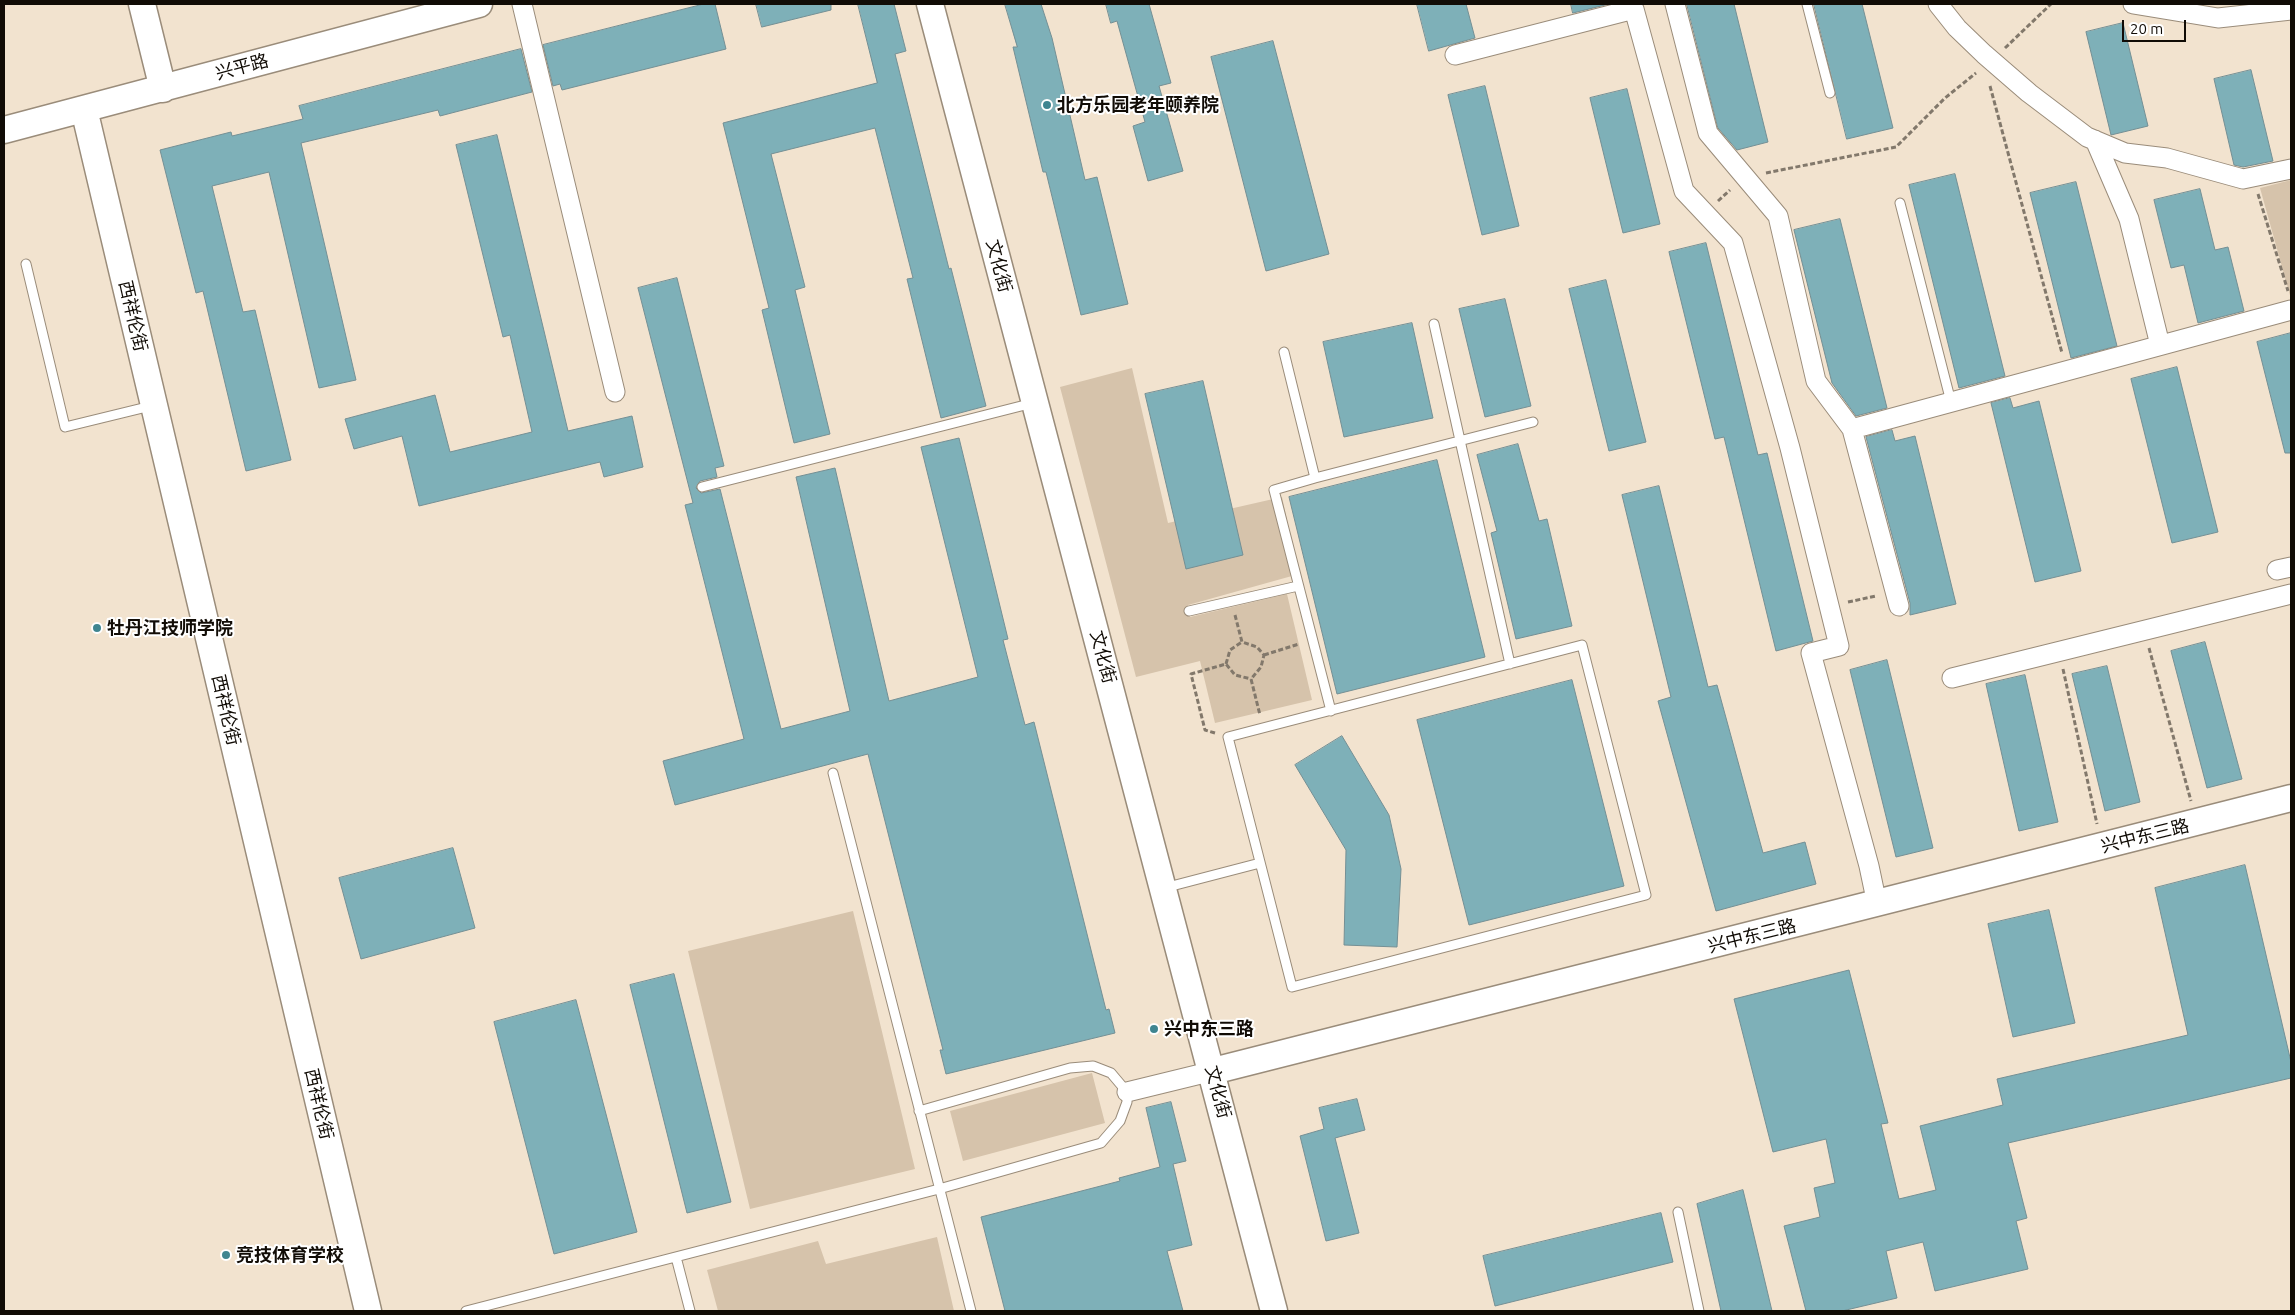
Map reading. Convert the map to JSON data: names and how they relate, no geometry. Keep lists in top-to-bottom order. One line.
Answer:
{"streets":{"street":["兴平路","文化街","西祥伦街","兴中东三路"]},"crossings":[["兴平路","西祥伦街"],["文化街","兴中东三路"]],"places":["北方乐园老年颐养院","牡丹江技师学院","兴中东三路","竞技体育学校"],"scale_bar":"20 m"}
